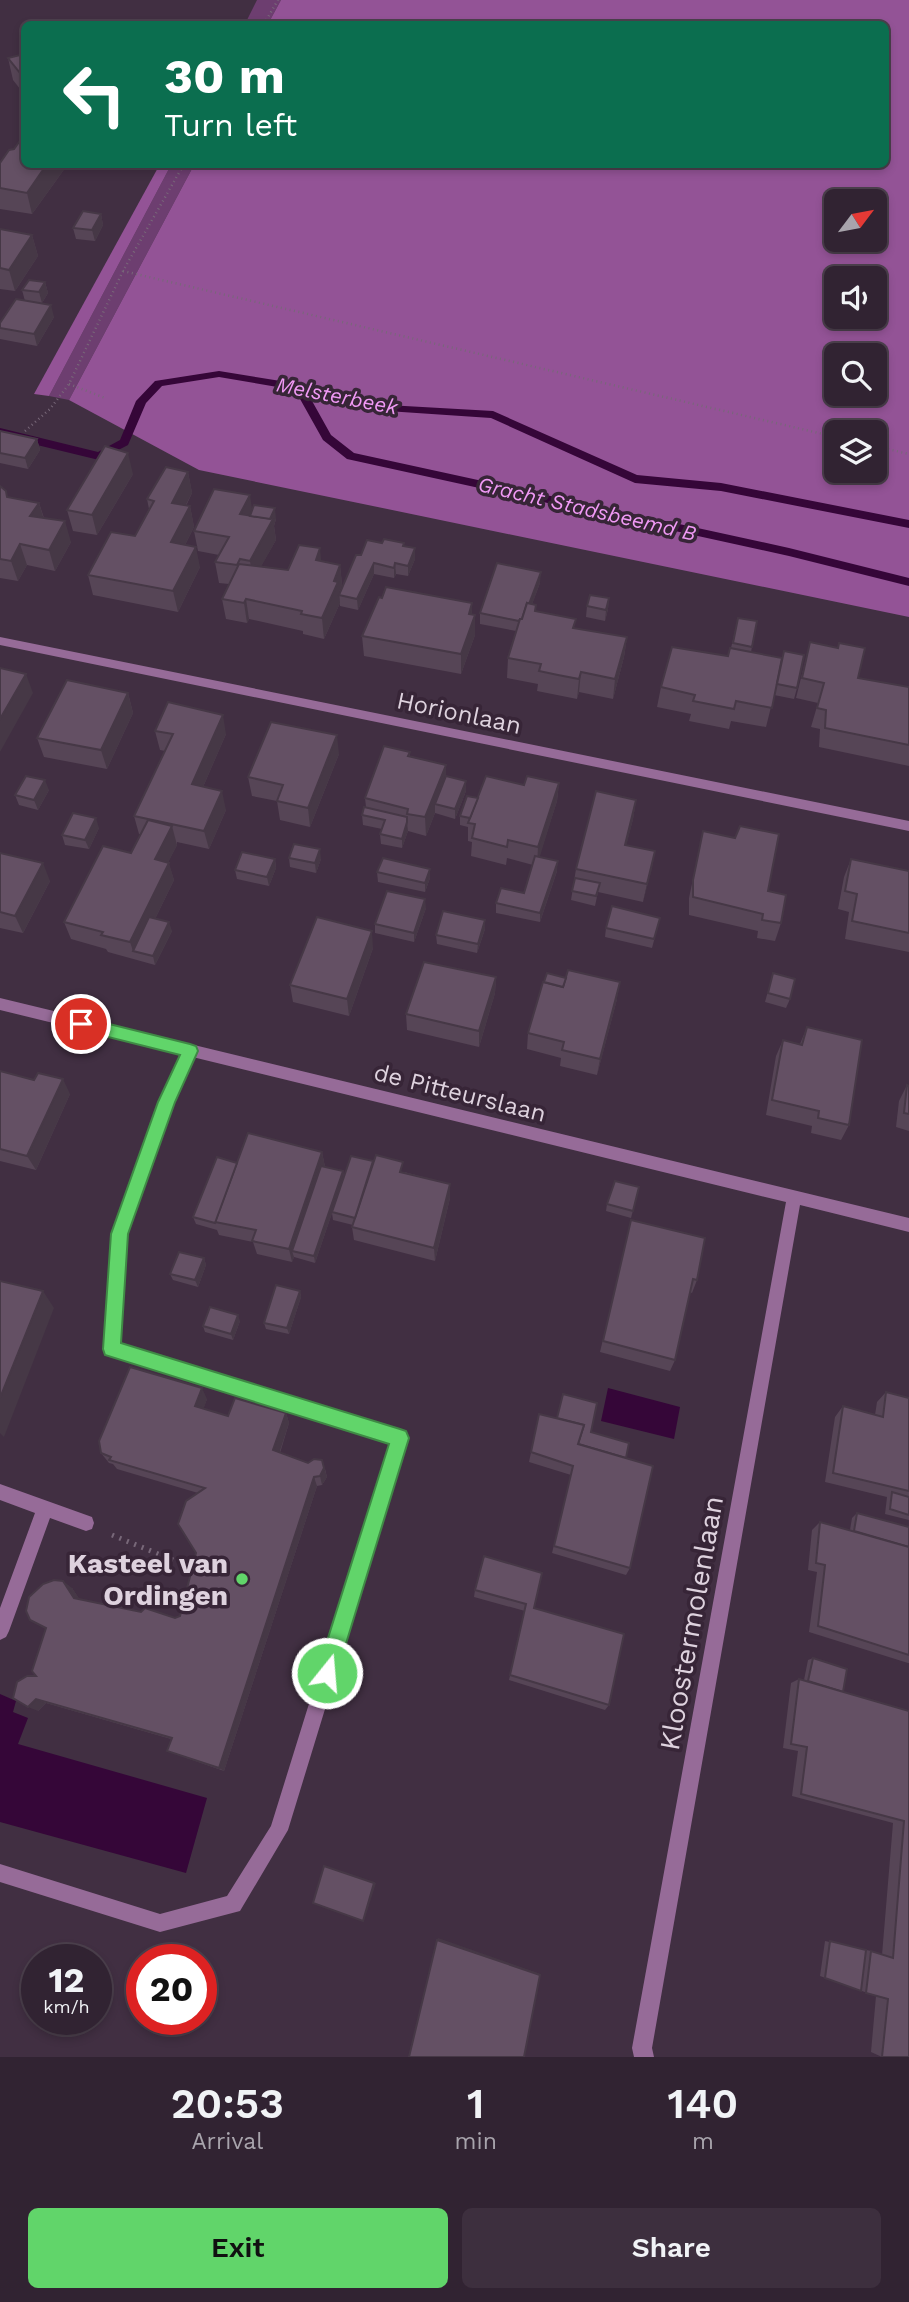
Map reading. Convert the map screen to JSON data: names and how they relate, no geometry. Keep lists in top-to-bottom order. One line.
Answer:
{"streets":{"street":["Horionlaan","de Pitteurslaan","Kloostermolenlaan"]},"crossings":[["de Pitteurslaan","Kloostermolenlaan"]],"water":["Melsterbeek","Gracht Stadsbeemd B"],"places":["Kasteel van Ordingen"],"north":"top right","page":{"turn":["30 m","Turn left"],"speed":"12 km/h","limit":"20","eta":["20:53","Arrival","1","min","140","m"],"buttons":["Exit","Share"]}}
